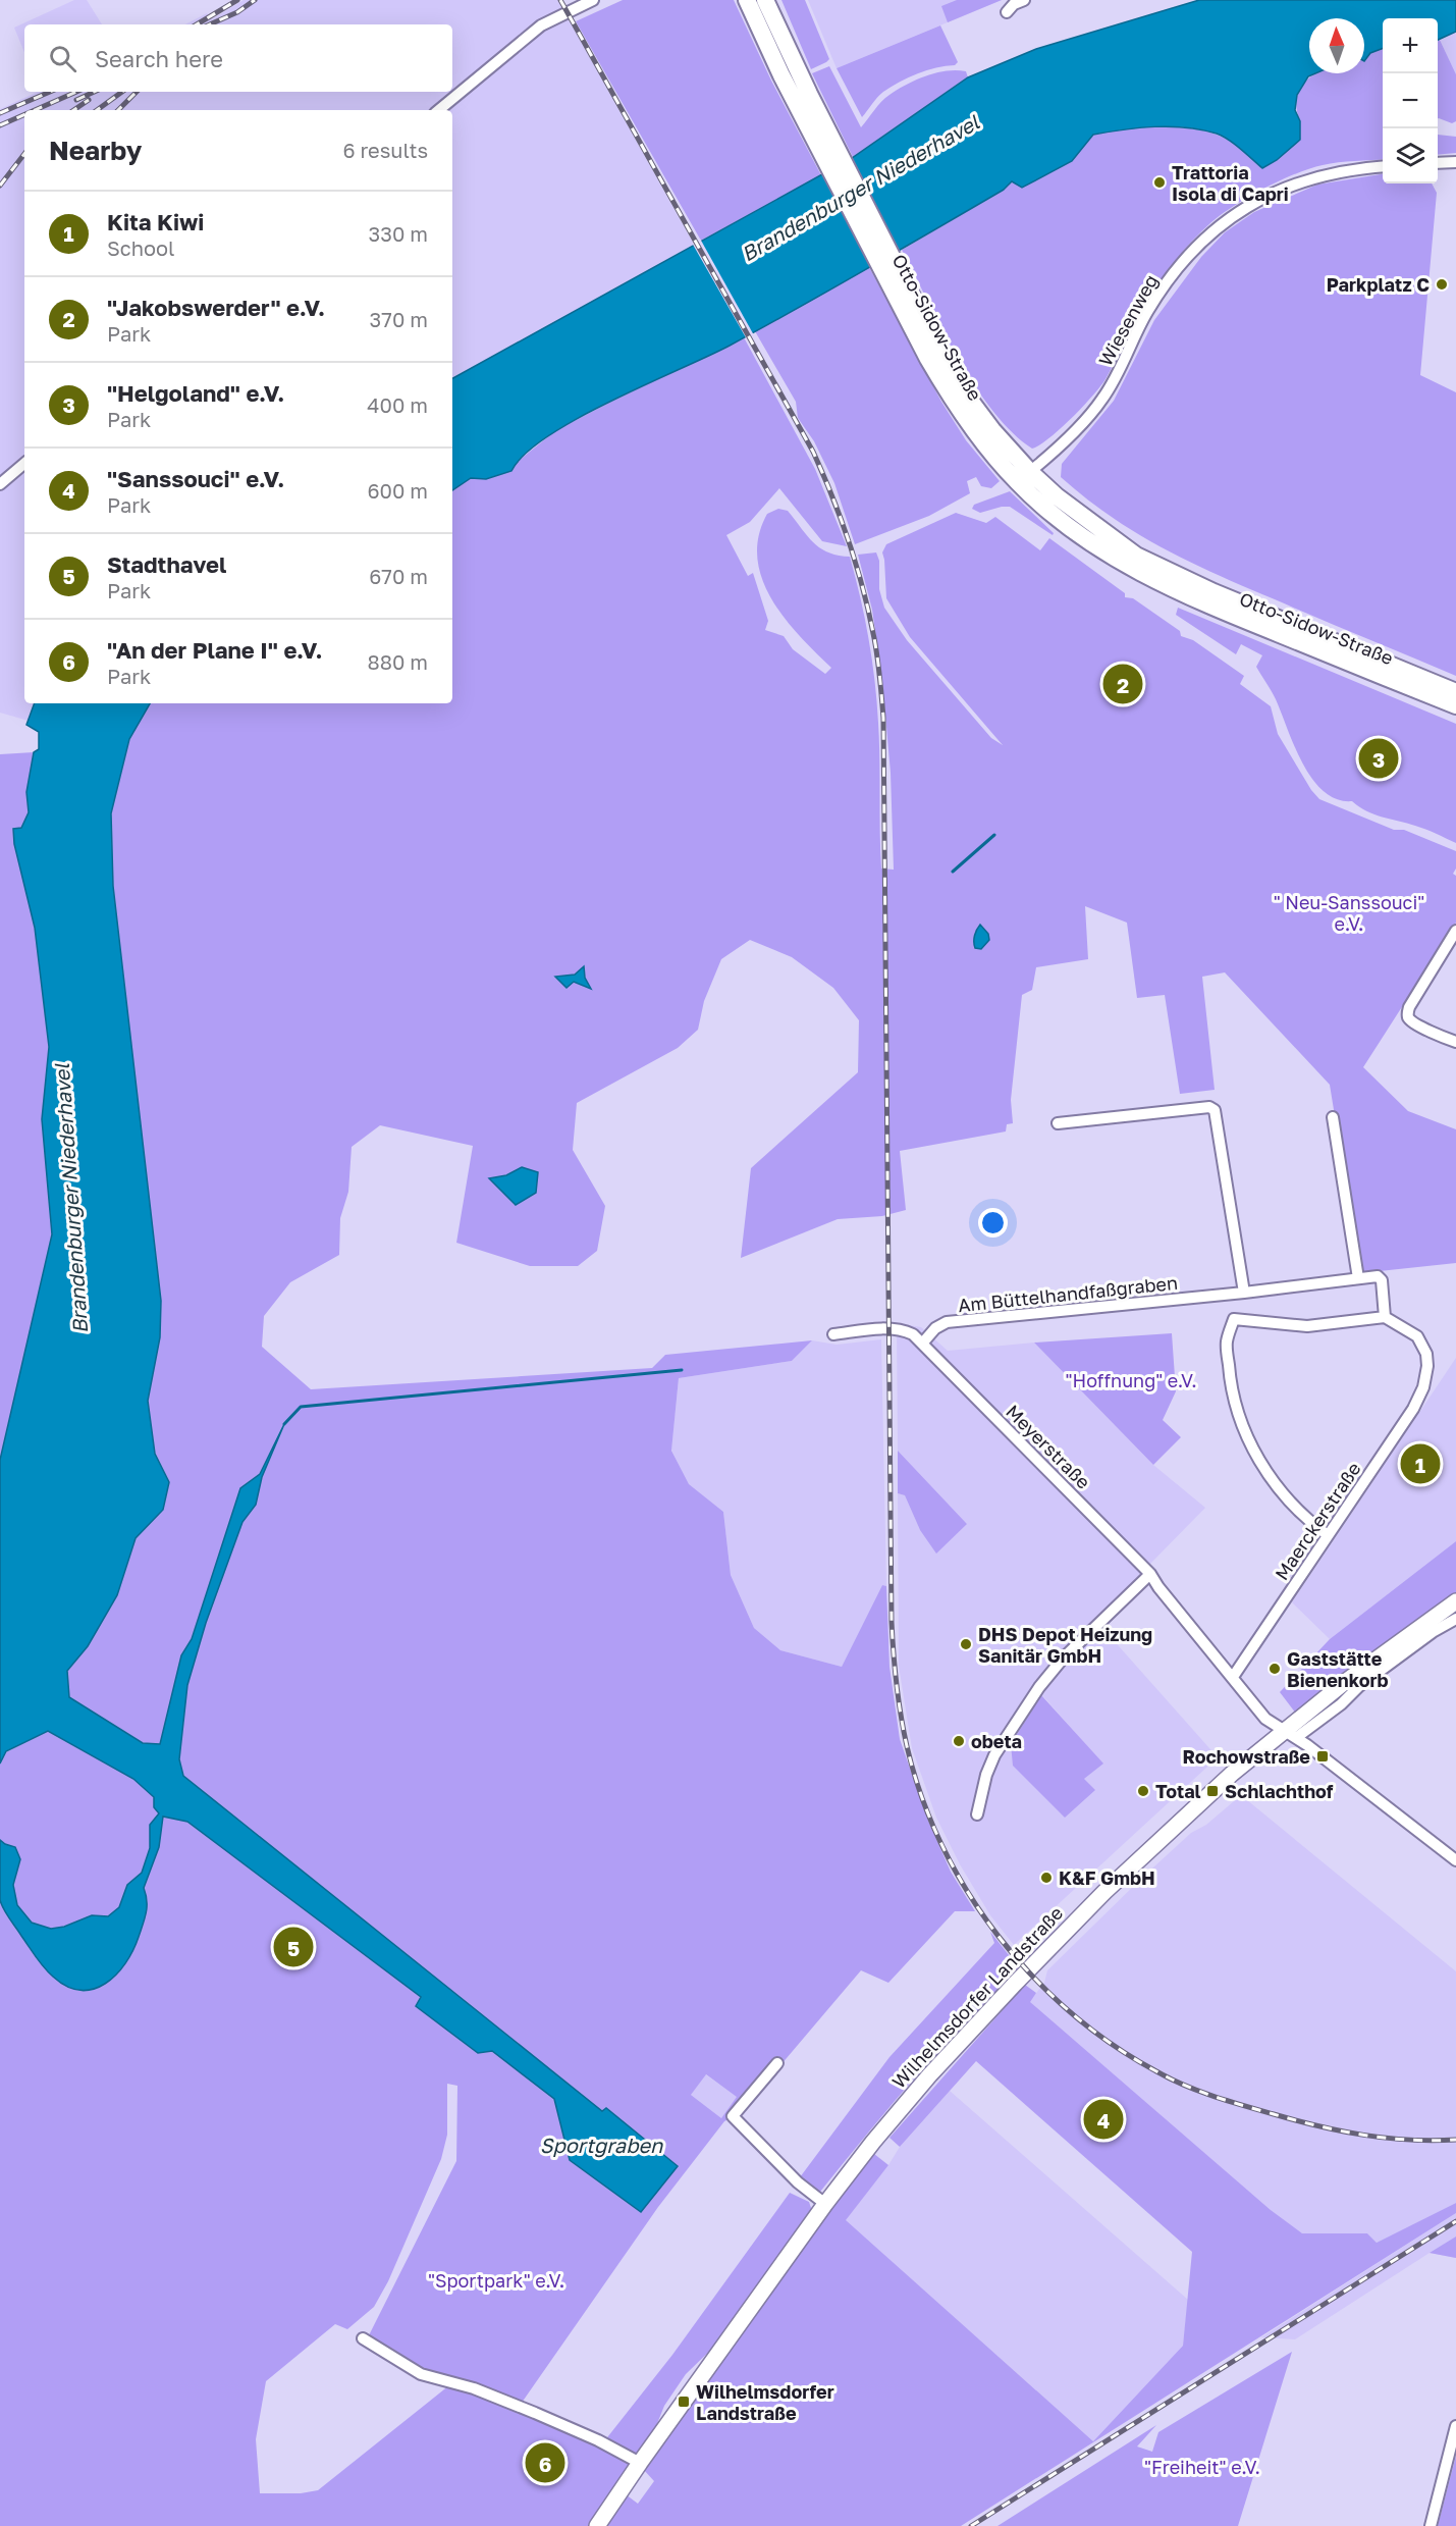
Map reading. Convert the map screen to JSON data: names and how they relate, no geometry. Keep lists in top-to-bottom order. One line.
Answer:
{"streets":{"main road":["Otto-Sidow-Straße","Wilhelmsdorfer Landstraße"],"street":["Wiesenweg","Am Büttelhandfaßgraben","Meyerstraße","Maerckerstraße"]},"crossings":[["Wiesenweg","Otto-Sidow-Straße"],["Am Büttelhandfaßgraben","Meyerstraße"],["Am Büttelhandfaßgraben","Maerckerstraße"],["Meyerstraße","Maerckerstraße"],["Meyerstraße","Wilhelmsdorfer Landstraße"]],"water":["Brandenburger Niederhavel","Sportgraben"],"parks":["\" Neu-Sanssouci\" e.V.","\"Hoffnung\" e.V.","\"Sportpark\" e.V.","\"Freiheit\" e.V."],"places":{"other":["Trattoria Isola di Capri","Parkplatz C","DHS Depot Heizung Sanitär GmbH","Gaststätte Bienenkorb","obeta","Total","K&F GmbH"],"transit":["Rochowstraße","Schlachthof","Wilhelmsdorfer Landstraße"]},"north":"top","page":{"map_buttons":["+","−"],"search":"Search here","heading":["Nearby","6 results"],"list":[{"mark":"1","name":"Kita Kiwi","note":"School","value":"330 m"},{"mark":"2","name":"\"Jakobswerder\" e.V.","note":"Park","value":"370 m"},{"mark":"3","name":"\"Helgoland\" e.V.","note":"Park","value":"400 m"},{"mark":"4","name":"\"Sanssouci\" e.V.","note":"Park","value":"600 m"},{"mark":"5","name":"Stadthavel","note":"Park","value":"670 m"},{"mark":"6","name":"\"An der Plane I\" e.V.","note":"Park","value":"880 m"}],"pins":["2","3","1","5","4","6"]}}
